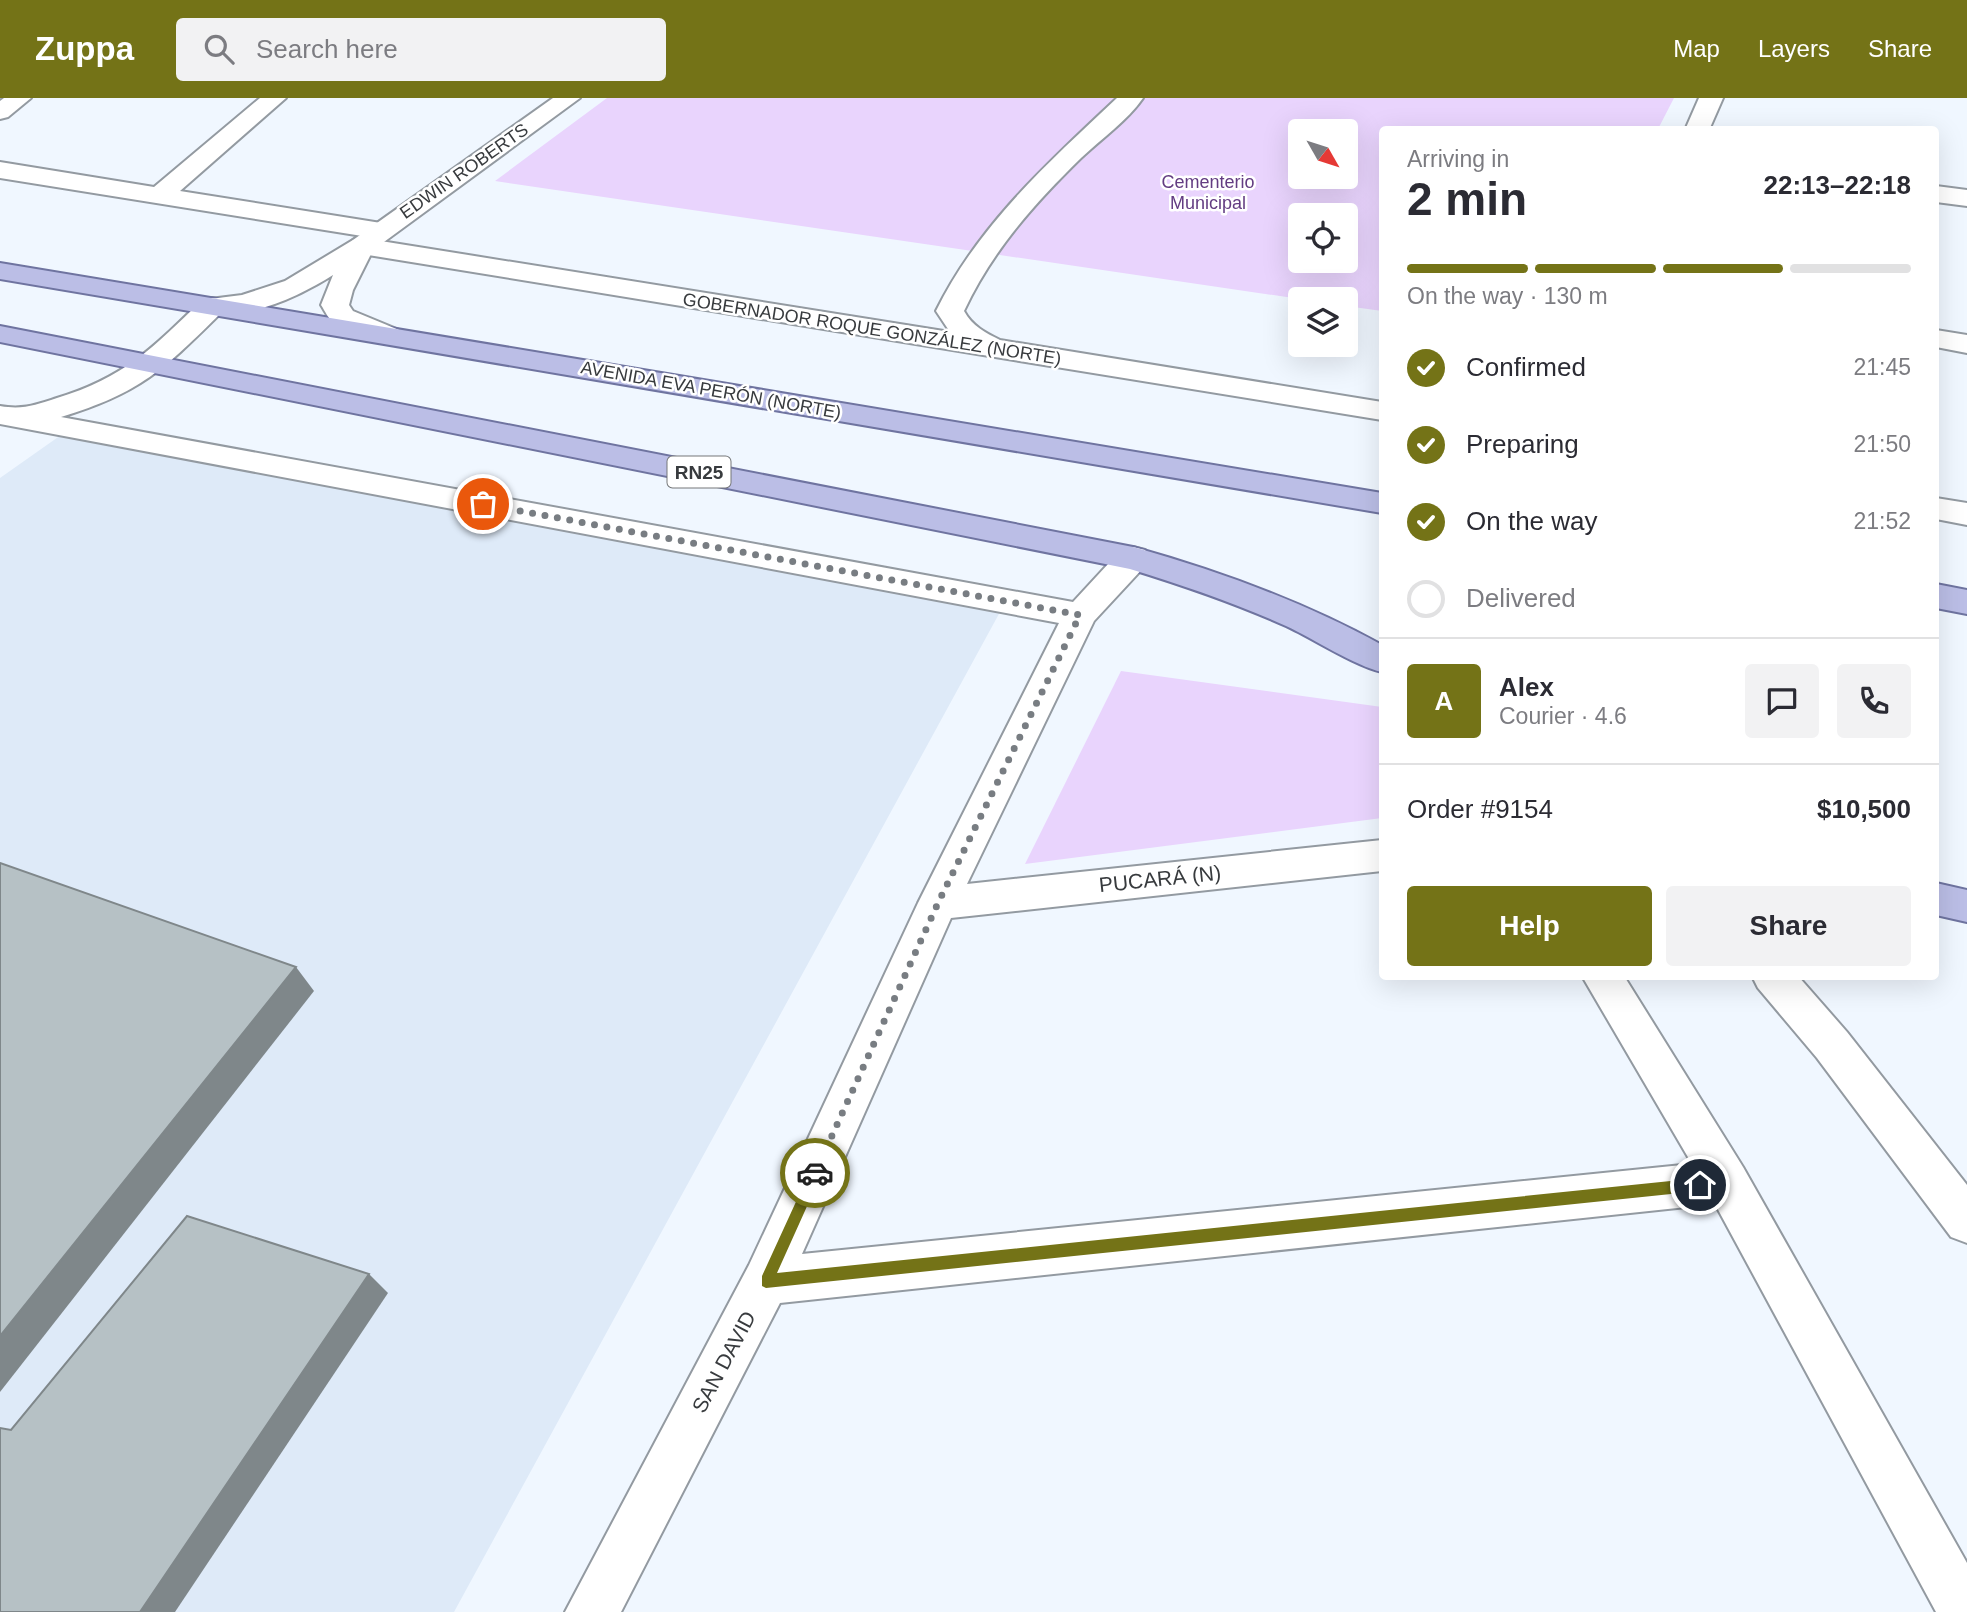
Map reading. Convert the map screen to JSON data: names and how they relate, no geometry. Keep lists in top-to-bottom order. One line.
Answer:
{"streets":{"main road":["AVENIDA EVA PERÓN (NORTE)","RN25"],"street":["EDWIN ROBERTS","GOBERNADOR ROQUE GONZÁLEZ (NORTE)","PUCARÁ (N)","SAN DAVID"]},"crossings":[["EDWIN ROBERTS","GOBERNADOR ROQUE GONZÁLEZ (NORTE)"],["EDWIN ROBERTS","AVENIDA EVA PERÓN (NORTE)"],["PUCARÁ (N)","SAN DAVID"]],"parks":["Cementerio Municipal"],"north":"bottom right","page":{"header":"Zuppa","search":"Search here","nav":["Map","Layers","Share"],"heading":["2 min","Arriving in","22:13–22:18"],"panel":["Alex","Courier · 4.6","Order #9154","$10,500"],"bar":"On the way · 130 m","list":[["Confirmed","21:45"],["Preparing","21:50"],["On the way","21:52"],"Delivered"],"round":"A","buttons":["Help","Share"]}}
